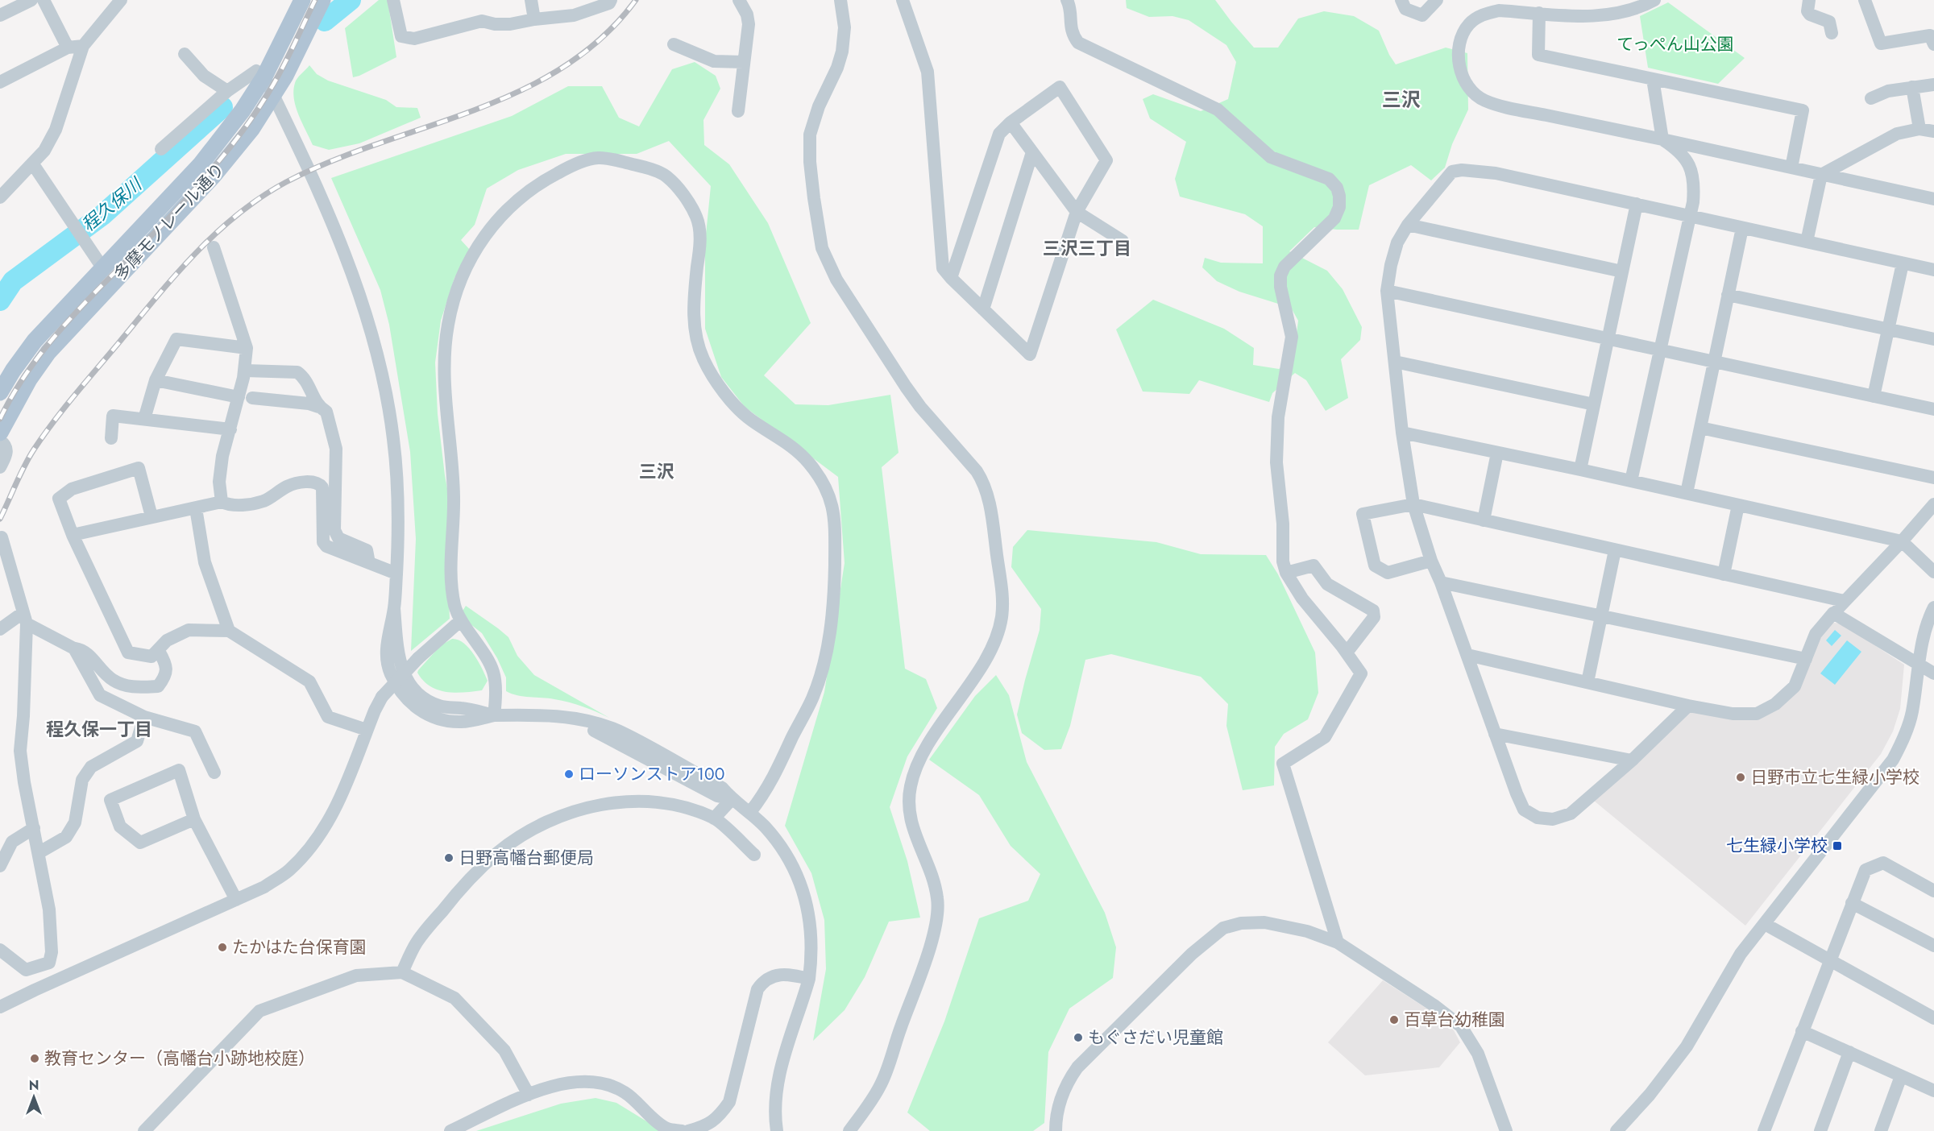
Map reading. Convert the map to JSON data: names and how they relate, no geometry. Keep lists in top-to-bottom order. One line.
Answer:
{"streets":{"main road":["多摩モノレール通り"]},"districts":["三沢","三沢三丁目","三沢","程久保一丁目"],"water":["程久保川"],"parks":["てっぺん山公園"],"places":{"other":["ローソンストア100","日野市立七生緑小学校","日野高幡台郵便局","たかはた台保育園","百草台幼稚園","もぐさだい児童館","教育センター（高幡台小跡地校庭）"],"transit":["七生緑小学校"]},"north":"top"}
